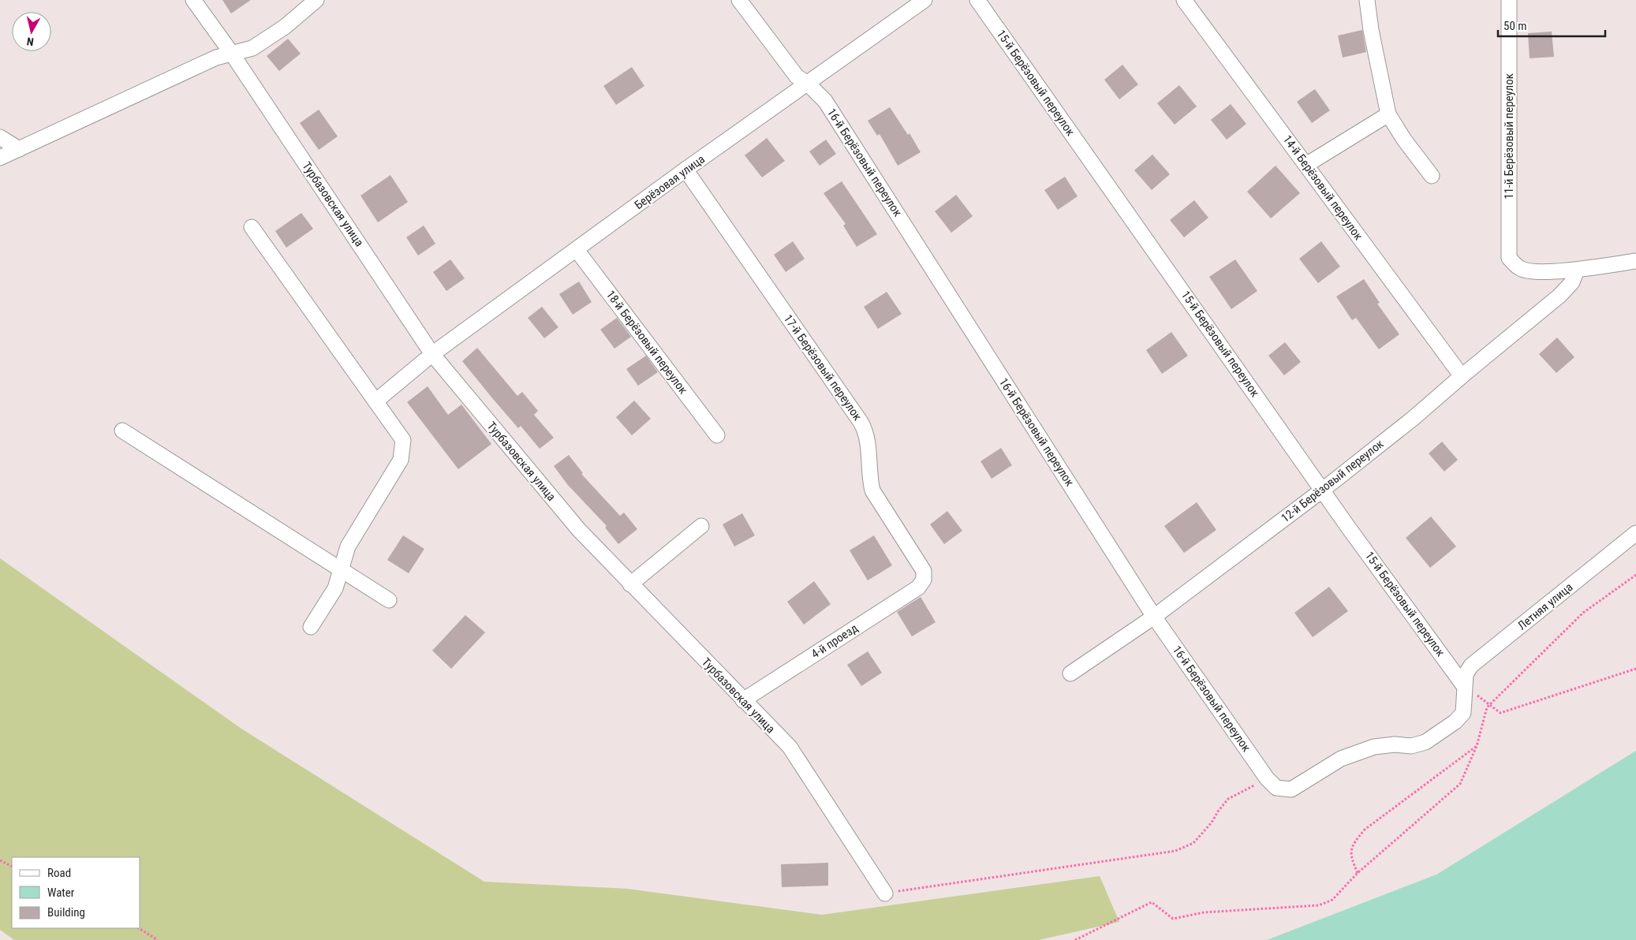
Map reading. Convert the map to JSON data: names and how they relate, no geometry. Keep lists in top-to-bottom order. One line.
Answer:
{"streets":{"street":["15-й Берёзовый переулок","11-й Берёзовый переулок","16-й Берёзовый переулок","Берёзовая улица","14-й Берёзовый переулок","Турбазовская улица","18-й Берёзовый переулок","17-й Берёзовый переулок","12-й Берёзовый переулок","Летняя улица","4-й проезд"]},"crossings":[["15-й Берёзовый переулок","12-й Берёзовый переулок"],["15-й Берёзовый переулок","Летняя улица"],["11-й Берёзовый переулок","12-й Берёзовый переулок"],["16-й Берёзовый переулок","Берёзовая улица"],["16-й Берёзовый переулок","12-й Берёзовый переулок"],["16-й Берёзовый переулок","Летняя улица"],["Берёзовая улица","Турбазовская улица"],["Берёзовая улица","18-й Берёзовый переулок"],["Берёзовая улица","17-й Берёзовый переулок"],["14-й Берёзовый переулок","12-й Берёзовый переулок"],["Турбазовская улица","4-й проезд"],["17-й Берёзовый переулок","4-й проезд"]],"legend":["Road","Water","Building"],"scale_bar":"50 m","north":"bottom"}
